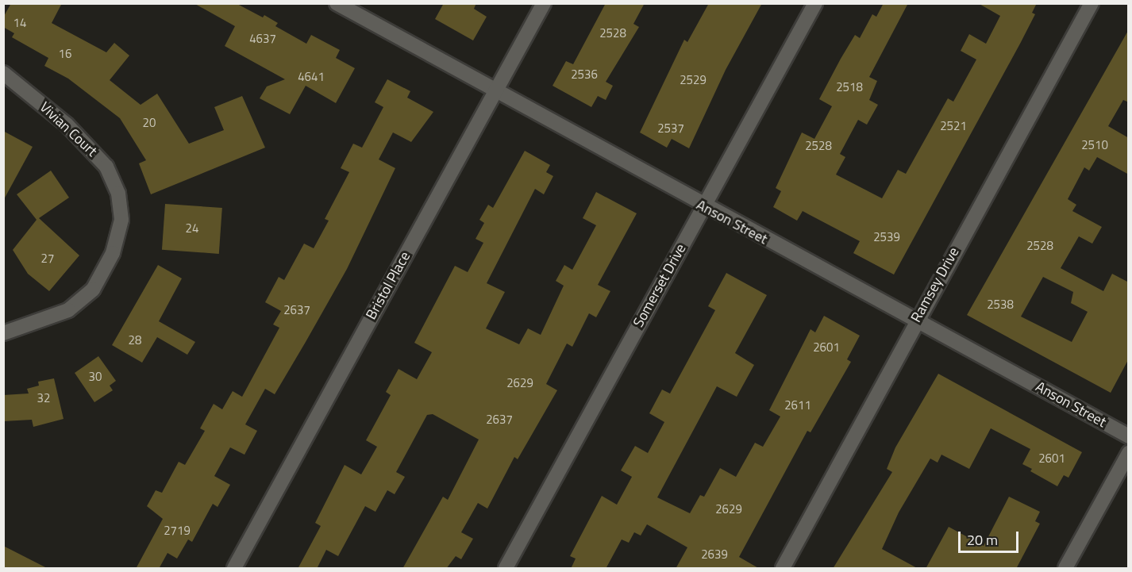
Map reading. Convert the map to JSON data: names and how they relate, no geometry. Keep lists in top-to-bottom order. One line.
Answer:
{"streets":{"street":["Vivian Court","Anson Street","Ramsey Drive","Bristol Place","Somerset Drive"]},"crossings":[["Anson Street","Ramsey Drive"],["Anson Street","Bristol Place"],["Anson Street","Somerset Drive"]],"house_numbers":["14","2528","4637","16","2536","4641","2529","2518","20","2521","2537","2510","2528","24","2539","2528","27","2538","2637","28","2601","30","2629","32","2611","2637","2601","2629","2719","2639"],"scale_bar":"20 m"}
